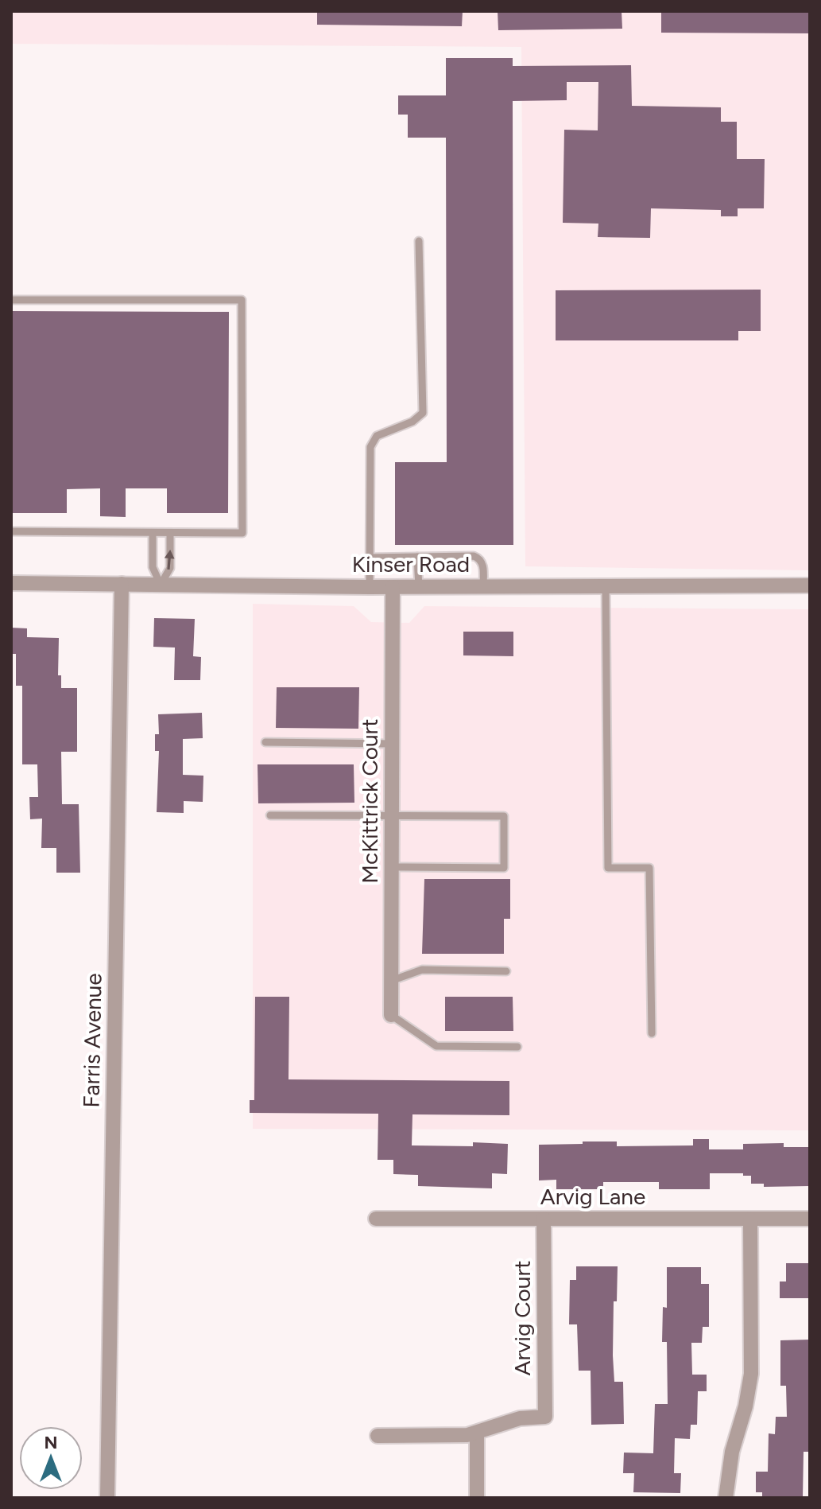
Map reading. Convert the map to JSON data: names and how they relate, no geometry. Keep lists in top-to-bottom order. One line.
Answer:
{"streets":{"street":["Kinser Road","McKittrick Court","Farris Avenue","Arvig Lane","Arvig Court"]},"crossings":[["Kinser Road","McKittrick Court"],["Kinser Road","Farris Avenue"],["Arvig Lane","Arvig Court"]],"north":"top"}
